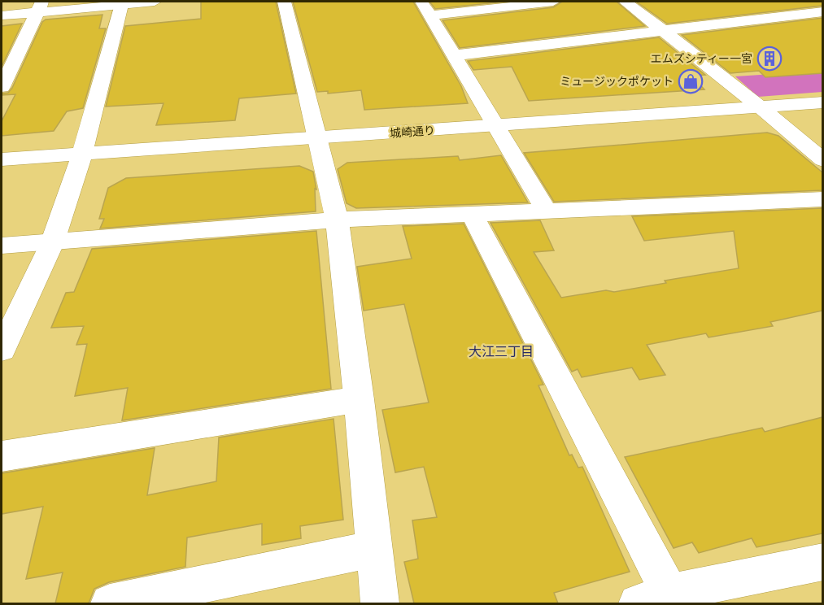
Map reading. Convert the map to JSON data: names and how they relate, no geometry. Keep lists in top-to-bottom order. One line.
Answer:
{"streets":{"street":["城崎通り"]},"districts":["大江三丁目"],"places":{"building":["エムズシティー一宮"],"shop":["ミュージックポケット"]}}
